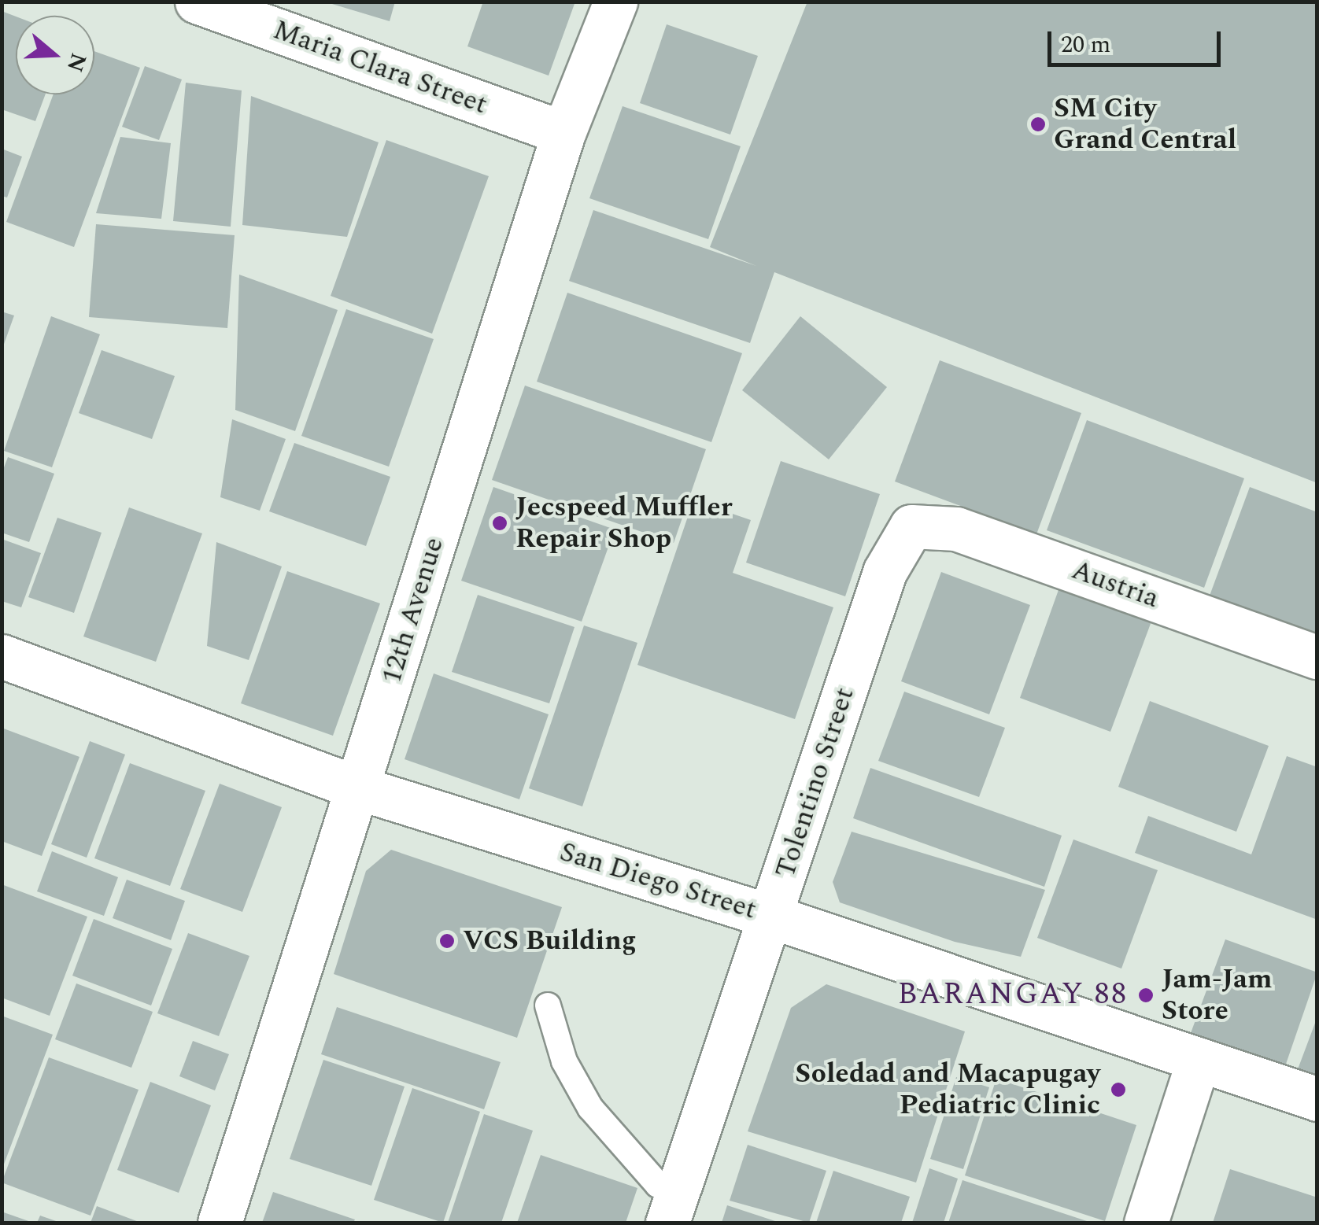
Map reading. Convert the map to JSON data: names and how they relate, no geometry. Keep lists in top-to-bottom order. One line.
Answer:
{"streets":{"street":["Maria Clara Street","Austria","12th Avenue","Tolentino Street","San Diego Street"]},"crossings":[["Maria Clara Street","12th Avenue"],["Austria","Tolentino Street"],["12th Avenue","San Diego Street"],["Tolentino Street","San Diego Street"]],"districts":["BARANGAY 88"],"places":["SM City Grand Central","Jecspeed Muffler Repair Shop","VCS Building","Jam-Jam Store","Soledad and Macapugay Pediatric Clinic"],"scale_bar":"20 m","north":"right"}
